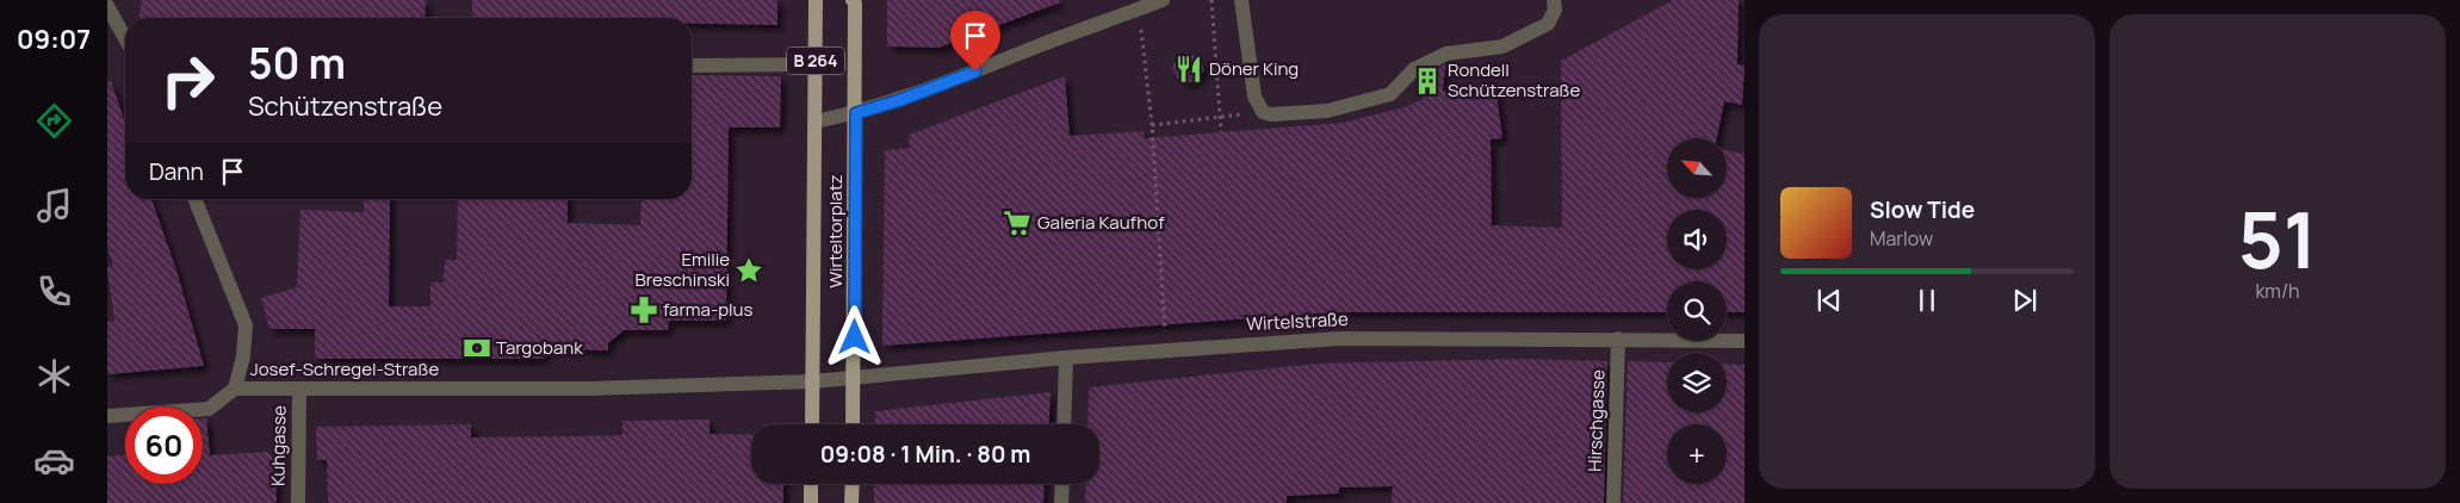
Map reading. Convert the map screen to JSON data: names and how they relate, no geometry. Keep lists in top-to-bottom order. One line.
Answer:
{"streets":{"main road":["B 264","Wirteltorplatz"],"street":["Wirtelstraße","Josef-Schregel-Straße","Hirschgasse","Kuhgasse"]},"crossings":[["B 264","Wirteltorplatz"],["B 264","Wirtelstraße"],["B 264","Josef-Schregel-Straße"],["Wirteltorplatz","Wirtelstraße"],["Wirteltorplatz","Josef-Schregel-Straße"],["Wirtelstraße","Hirschgasse"],["Josef-Schregel-Straße","Kuhgasse"]],"places":{"restaurant":["Döner King"],"building":["Rondell Schützenstraße"],"supermarket":["Galeria Kaufhof"],"place":["Emilie Breschinski"],"pharmacy":["farma-plus"],"bank":["Targobank"]},"north":"top left","page":{"tabs":"09:07","tile":["51","km/h"],"turn":["50 m","Schützenstraße"],"map_buttons":"+","then":"Dann","song":["Slow Tide","Marlow"],"limit":"60","trip":"09:08 · 1 Min. · 80 m"}}
